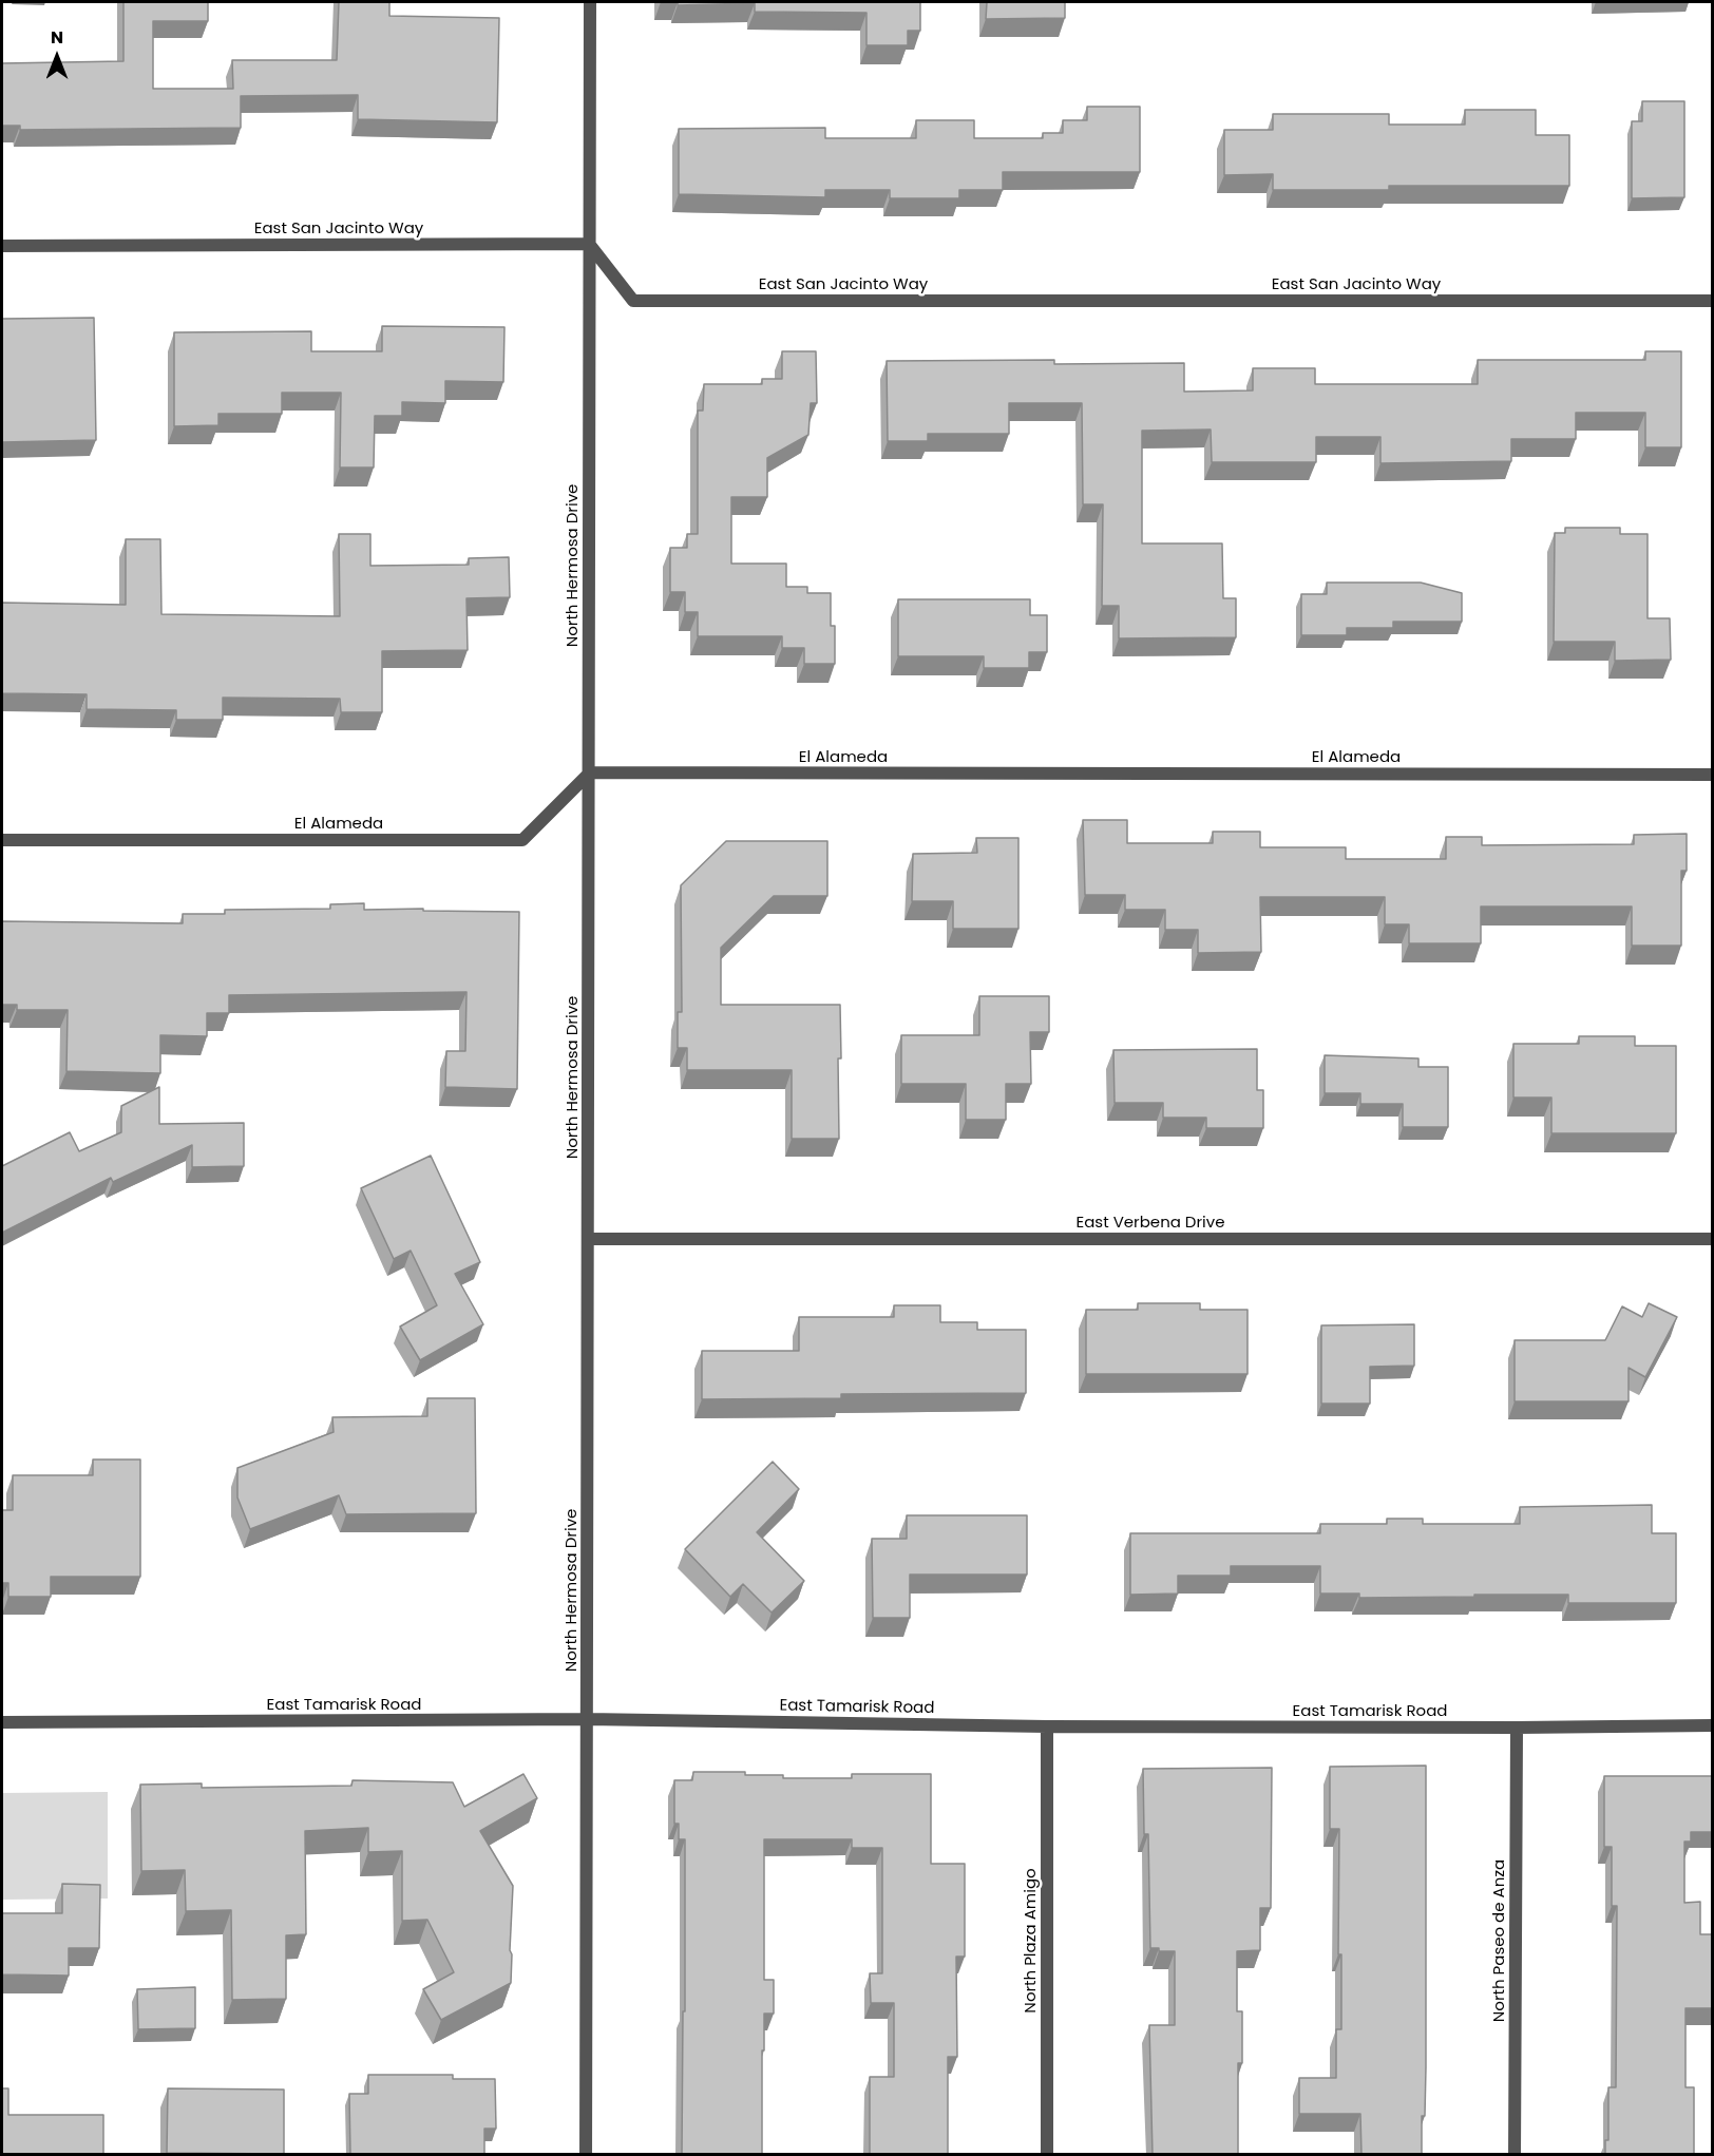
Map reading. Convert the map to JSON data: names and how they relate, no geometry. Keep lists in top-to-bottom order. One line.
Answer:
{"streets":{"street":["East San Jacinto Way","North Hermosa Drive","El Alameda","East Verbena Drive","East Tamarisk Road","North Plaza Amigo","North Paseo de Anza"]},"crossings":[["East San Jacinto Way","North Hermosa Drive"],["North Hermosa Drive","El Alameda"],["North Hermosa Drive","East Verbena Drive"],["North Hermosa Drive","East Tamarisk Road"],["East Tamarisk Road","North Plaza Amigo"],["East Tamarisk Road","North Paseo de Anza"]],"north":"top"}
